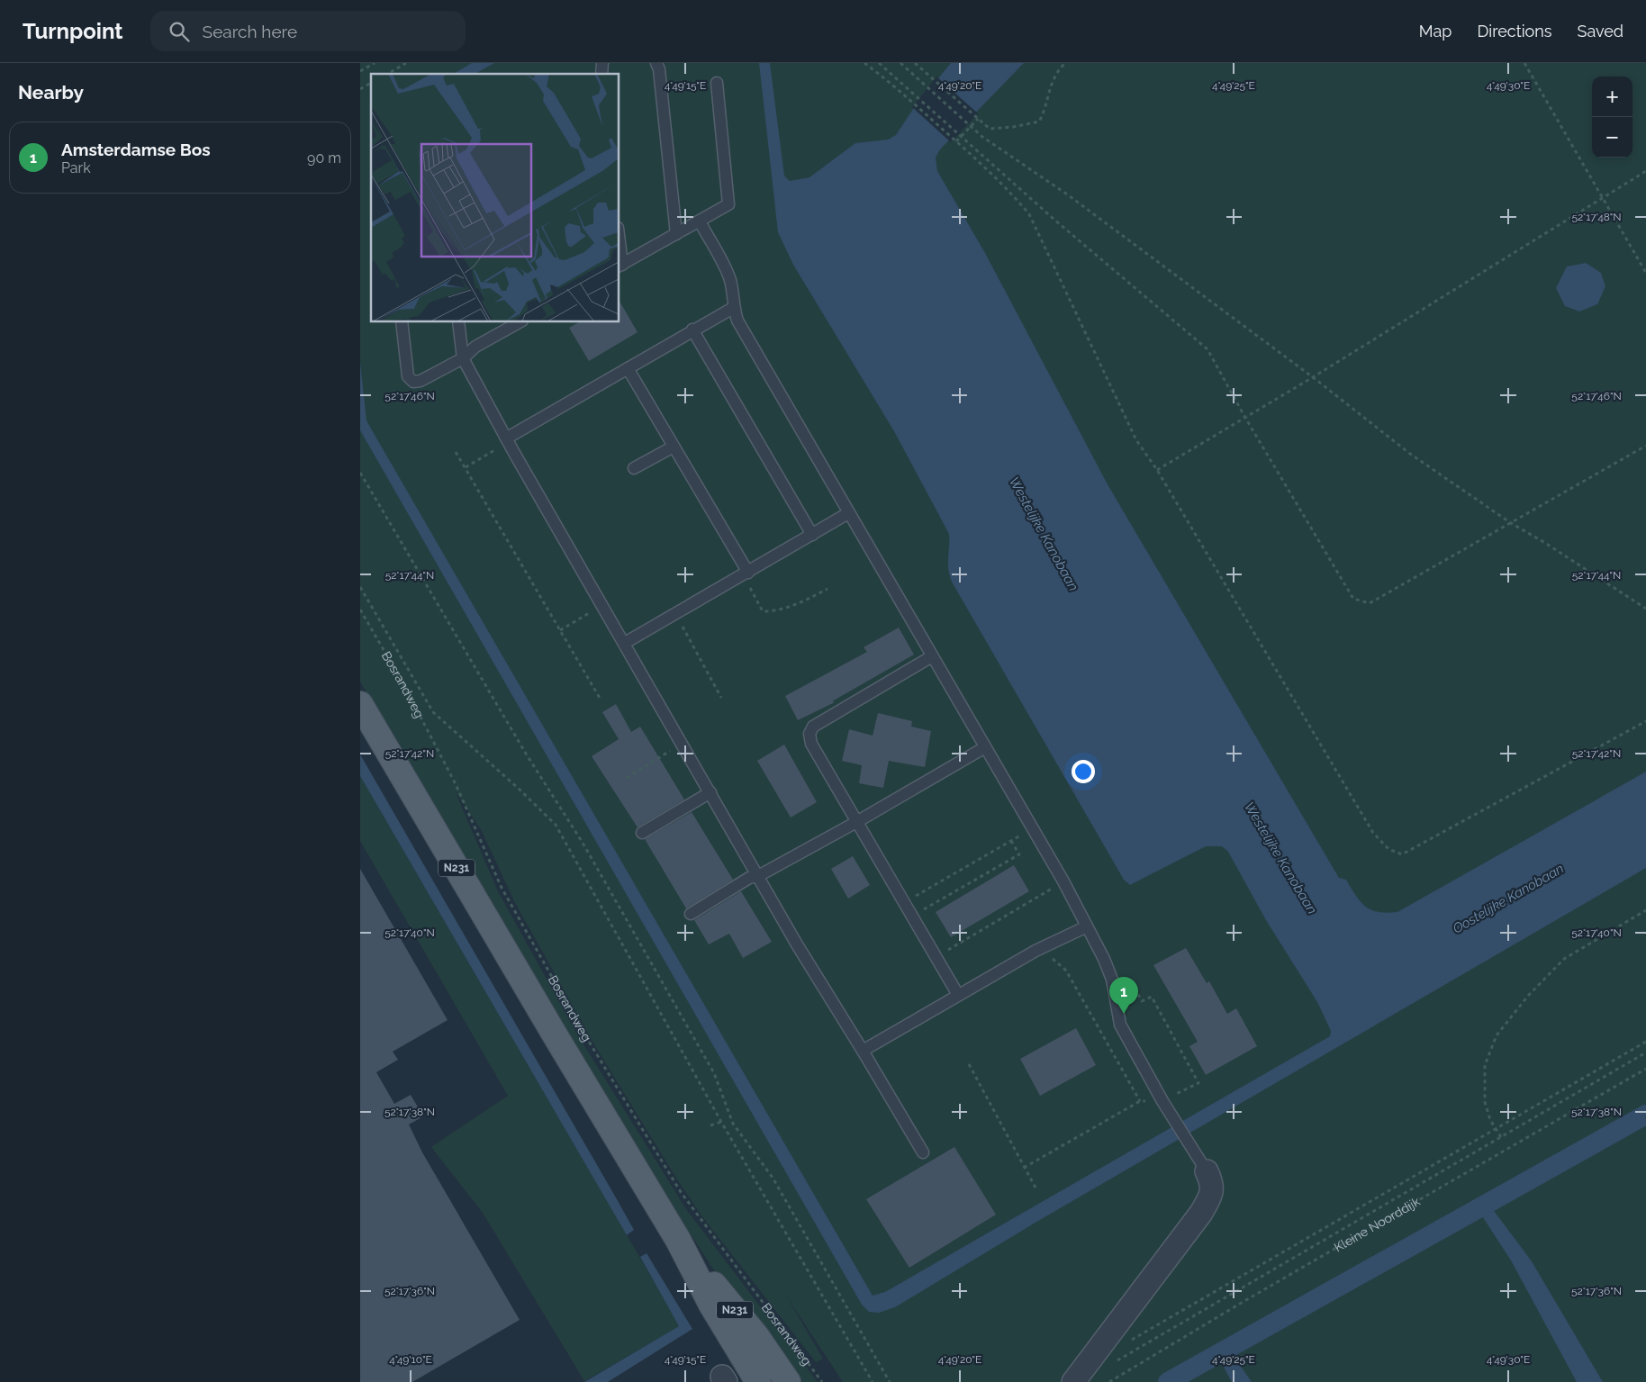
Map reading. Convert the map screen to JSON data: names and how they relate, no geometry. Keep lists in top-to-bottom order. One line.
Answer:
{"streets":{"main road":["Bosrandweg","N231"],"path":["Kleine Noorddijk"]},"water":["Westelijke Kanobaan","Oostelijke Kanobaan"],"page":{"header":"Turnpoint","search":"Search here","nav":["Map","Directions","Saved"],"heading":"Nearby","map_buttons":["+","−"],"list":[{"mark":"1","name":"Amsterdamse Bos","note":"Park","value":"90 m"}],"pins":"1"},"coordinates":["4°49'15\"E","4°49'20\"E","4°49'25\"E","4°49'30\"E","52°17'48\"N","52°17'46\"N","52°17'44\"N","52°17'42\"N","52°17'40\"N","52°17'38\"N","52°17'36\"N","4°49'10\"E"]}
